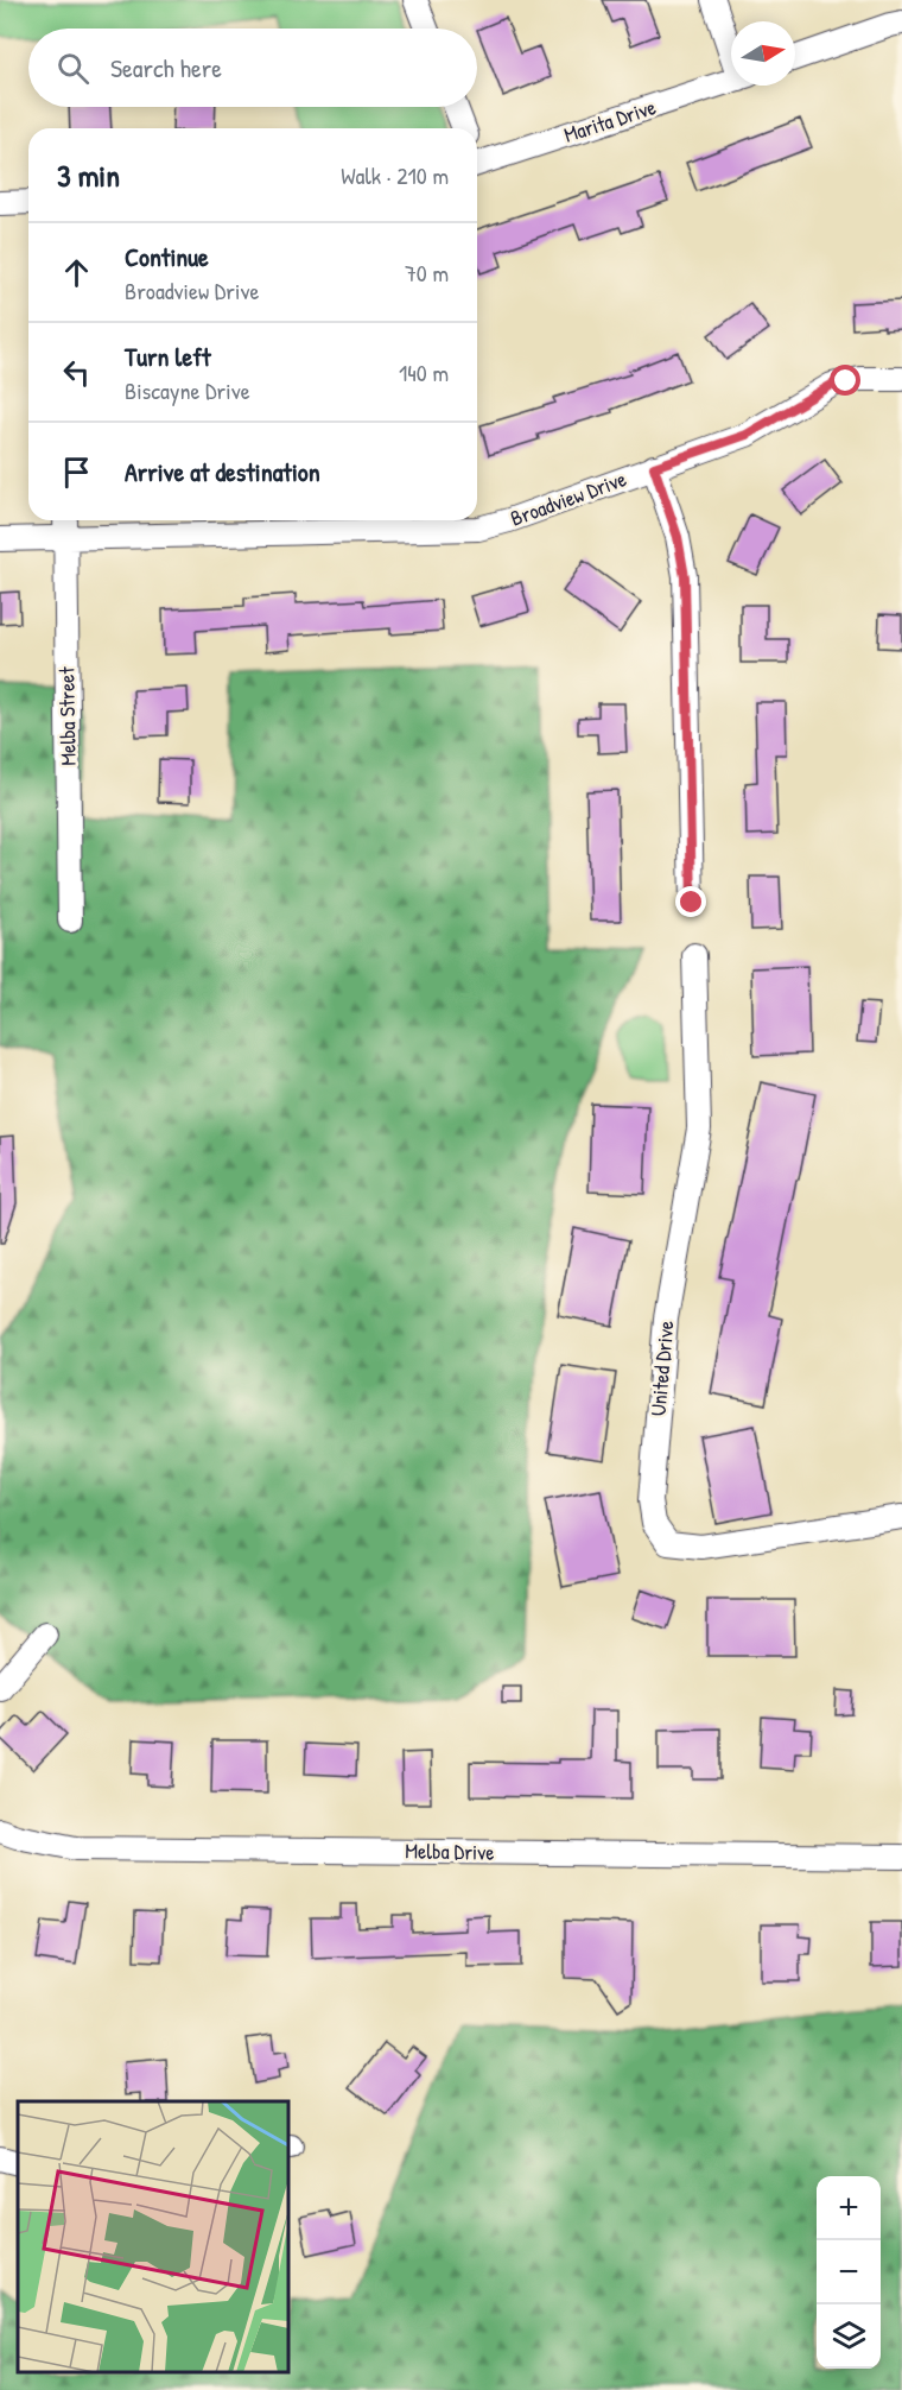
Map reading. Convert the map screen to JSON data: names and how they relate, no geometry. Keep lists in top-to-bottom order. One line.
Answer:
{"streets":{"street":["Marita Drive","Broadview Drive","Melba Street","United Drive","Melba Drive"]},"crossings":[["Broadview Drive","Melba Street"]],"north":"right","page":{"search":"Search here","heading":["3 min","Walk · 210 m"],"list":[["Continue","Broadview Drive","70 m"],["Turn left","Biscayne Drive","140 m"],"Arrive at destination"],"map_buttons":["+","−"]}}
